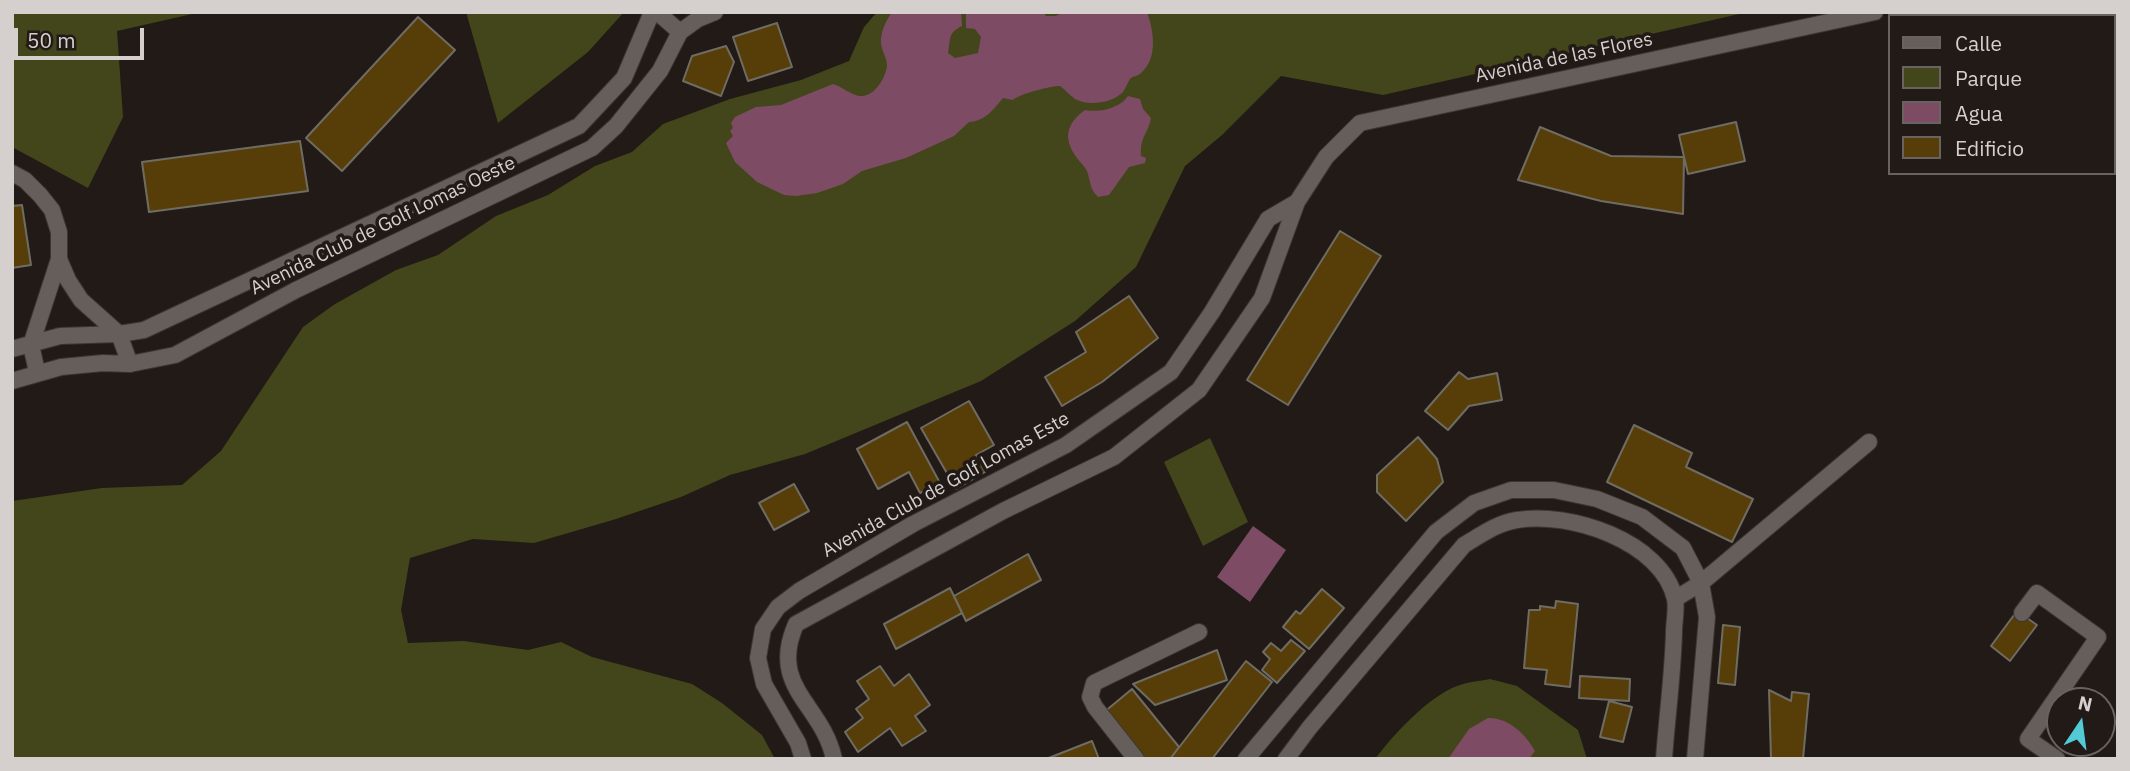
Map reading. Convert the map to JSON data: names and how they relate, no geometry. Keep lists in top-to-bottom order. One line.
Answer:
{"streets":{"street":["Avenida de las Flores","Avenida Club de Golf Lomas Oeste","Avenida Club de Golf Lomas Este"]},"crossings":[["Avenida de las Flores","Avenida Club de Golf Lomas Este"]],"legend":["Calle","Parque","Agua","Edificio"],"scale_bar":"50 m","north":"top"}
